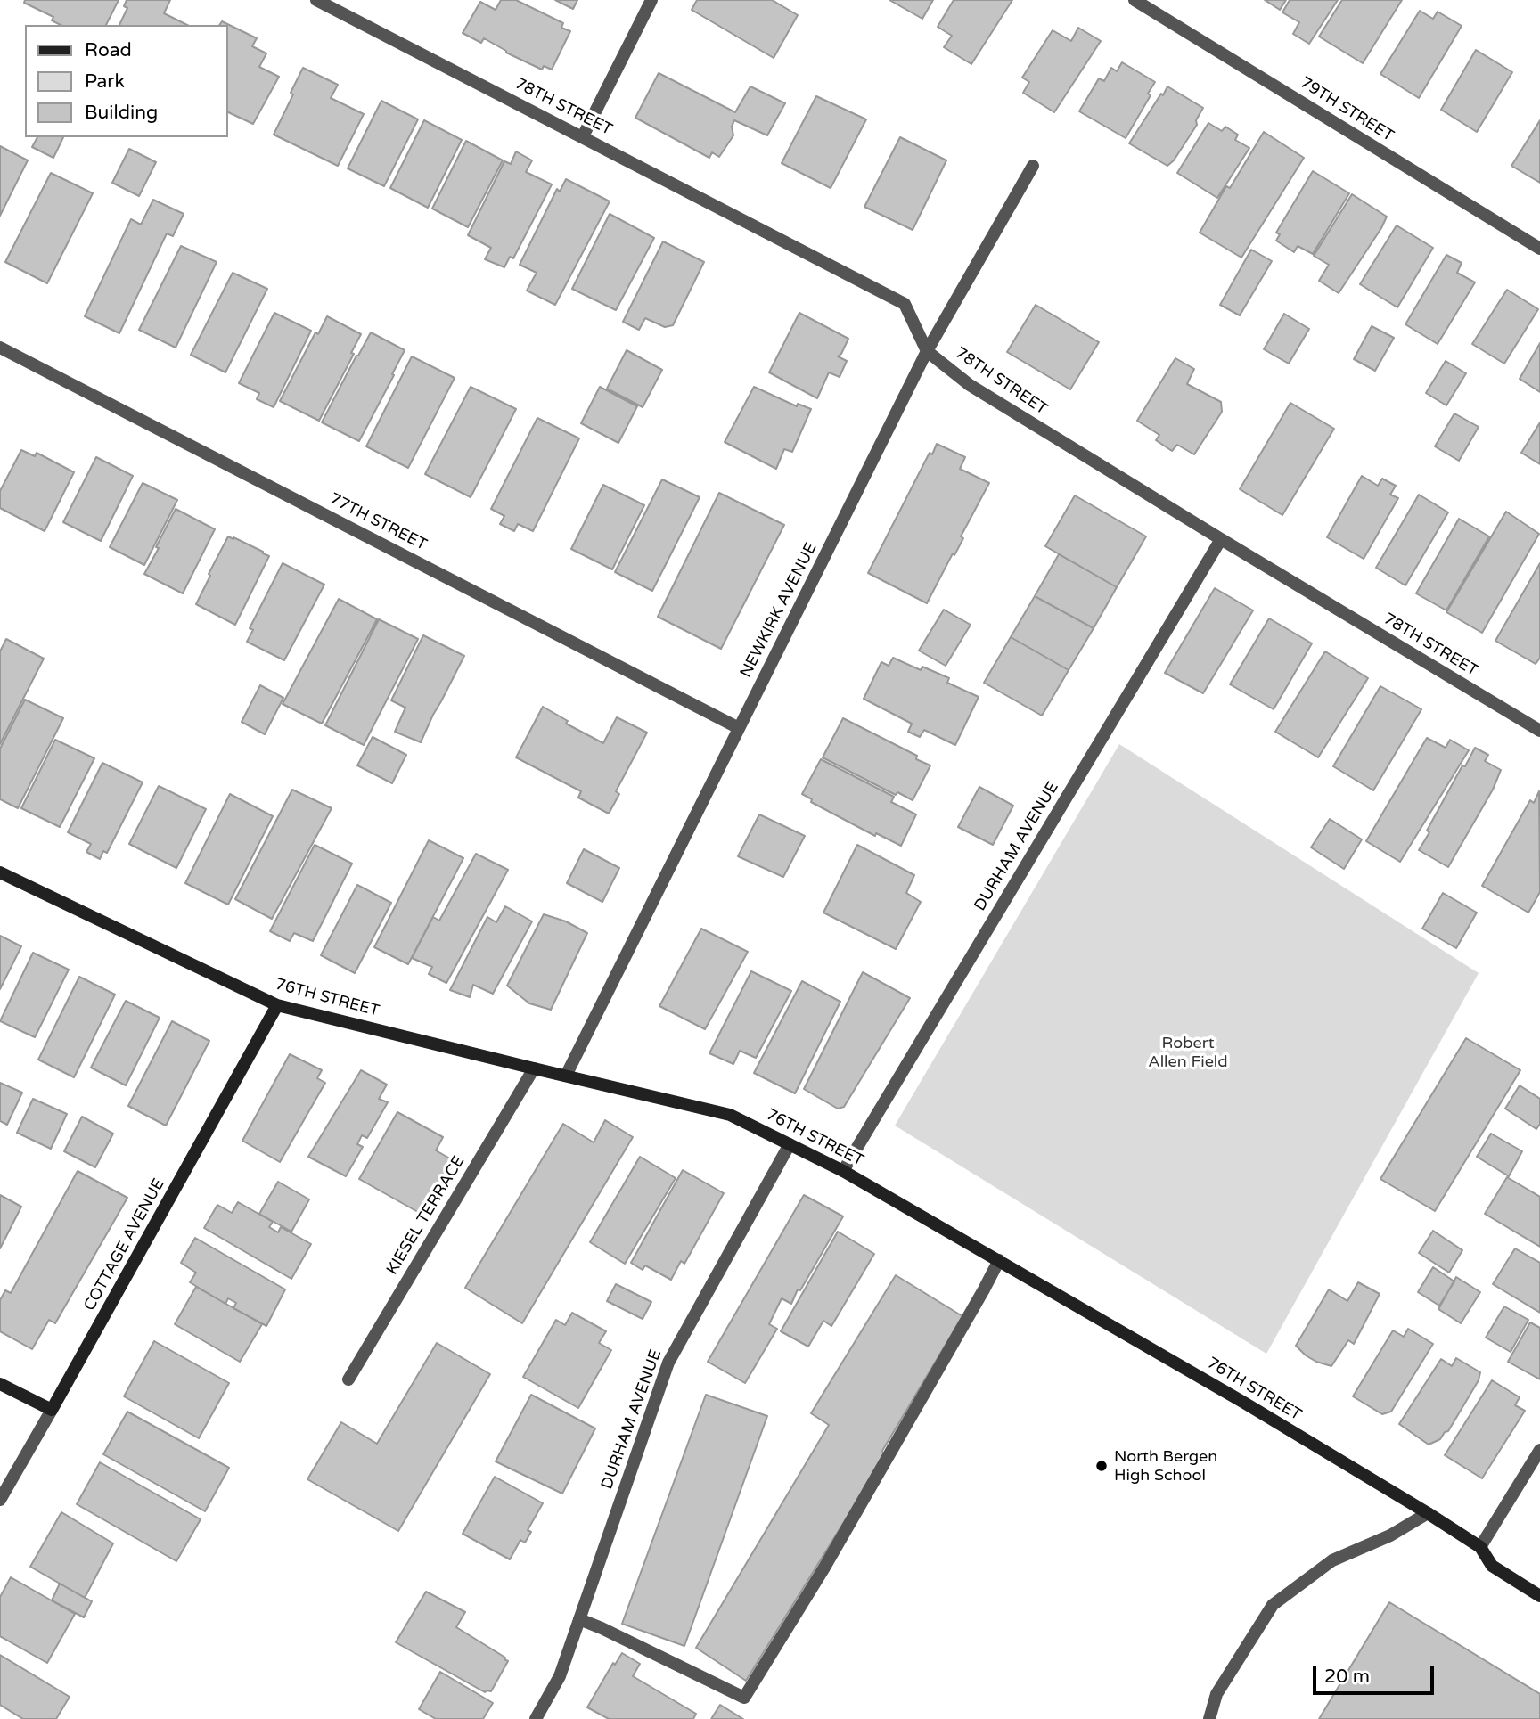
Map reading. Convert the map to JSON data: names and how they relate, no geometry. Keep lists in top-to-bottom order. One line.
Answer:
{"streets":{"street":["78TH STREET","79TH STREET","77TH STREET","NEWKIRK AVENUE","DURHAM AVENUE","76TH STREET","KIESEL TERRACE","COTTAGE AVENUE"]},"crossings":[["78TH STREET","NEWKIRK AVENUE"],["78TH STREET","DURHAM AVENUE"],["77TH STREET","NEWKIRK AVENUE"],["NEWKIRK AVENUE","76TH STREET"],["DURHAM AVENUE","76TH STREET"],["76TH STREET","KIESEL TERRACE"],["76TH STREET","COTTAGE AVENUE"]],"parks":["Robert Allen Field"],"places":["North Bergen High School"],"legend":["Road","Park","Building"],"scale_bar":"20 m"}
